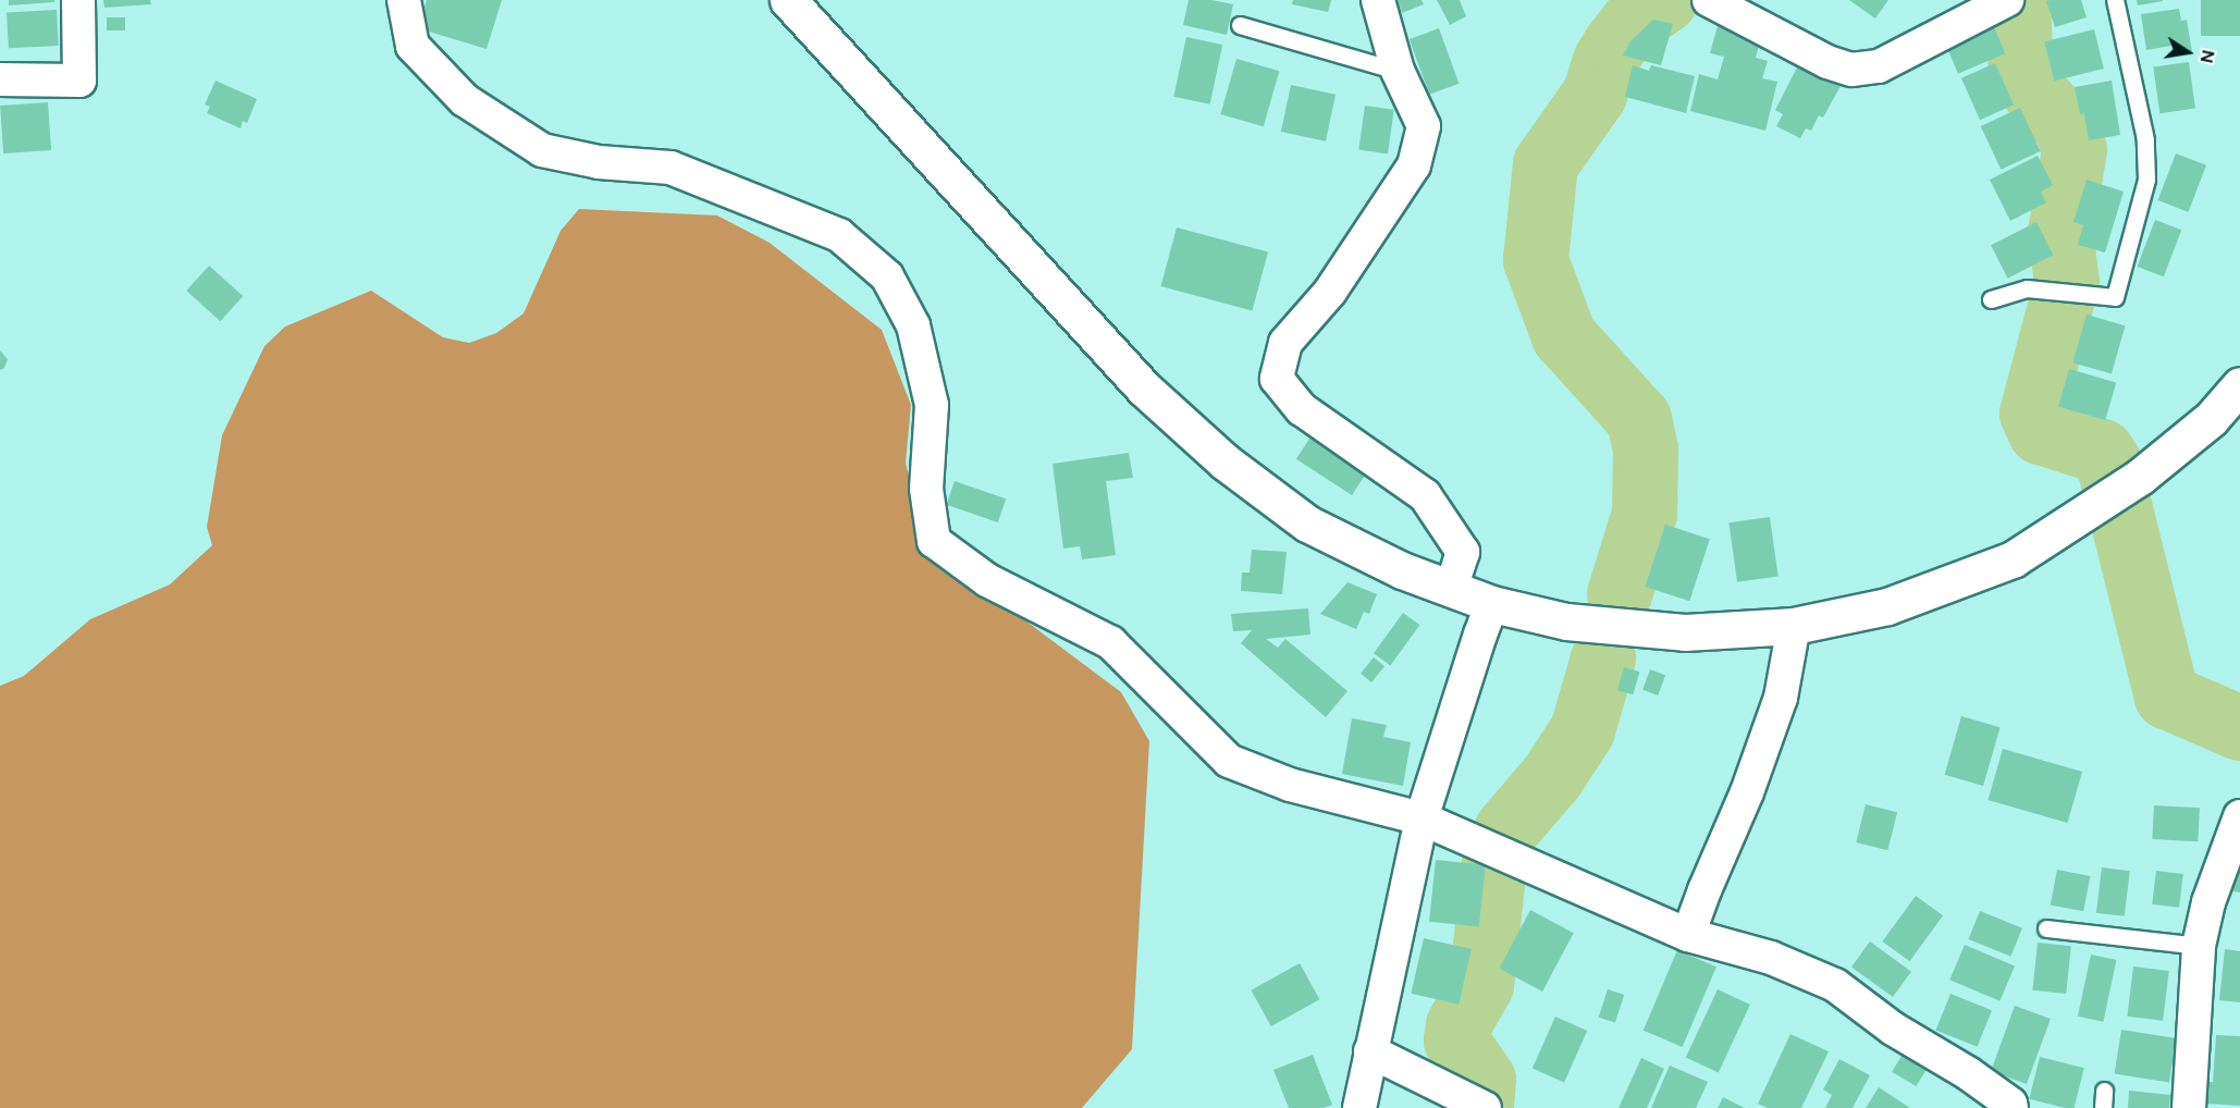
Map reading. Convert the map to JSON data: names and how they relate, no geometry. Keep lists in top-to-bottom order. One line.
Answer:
{"north":"right"}
